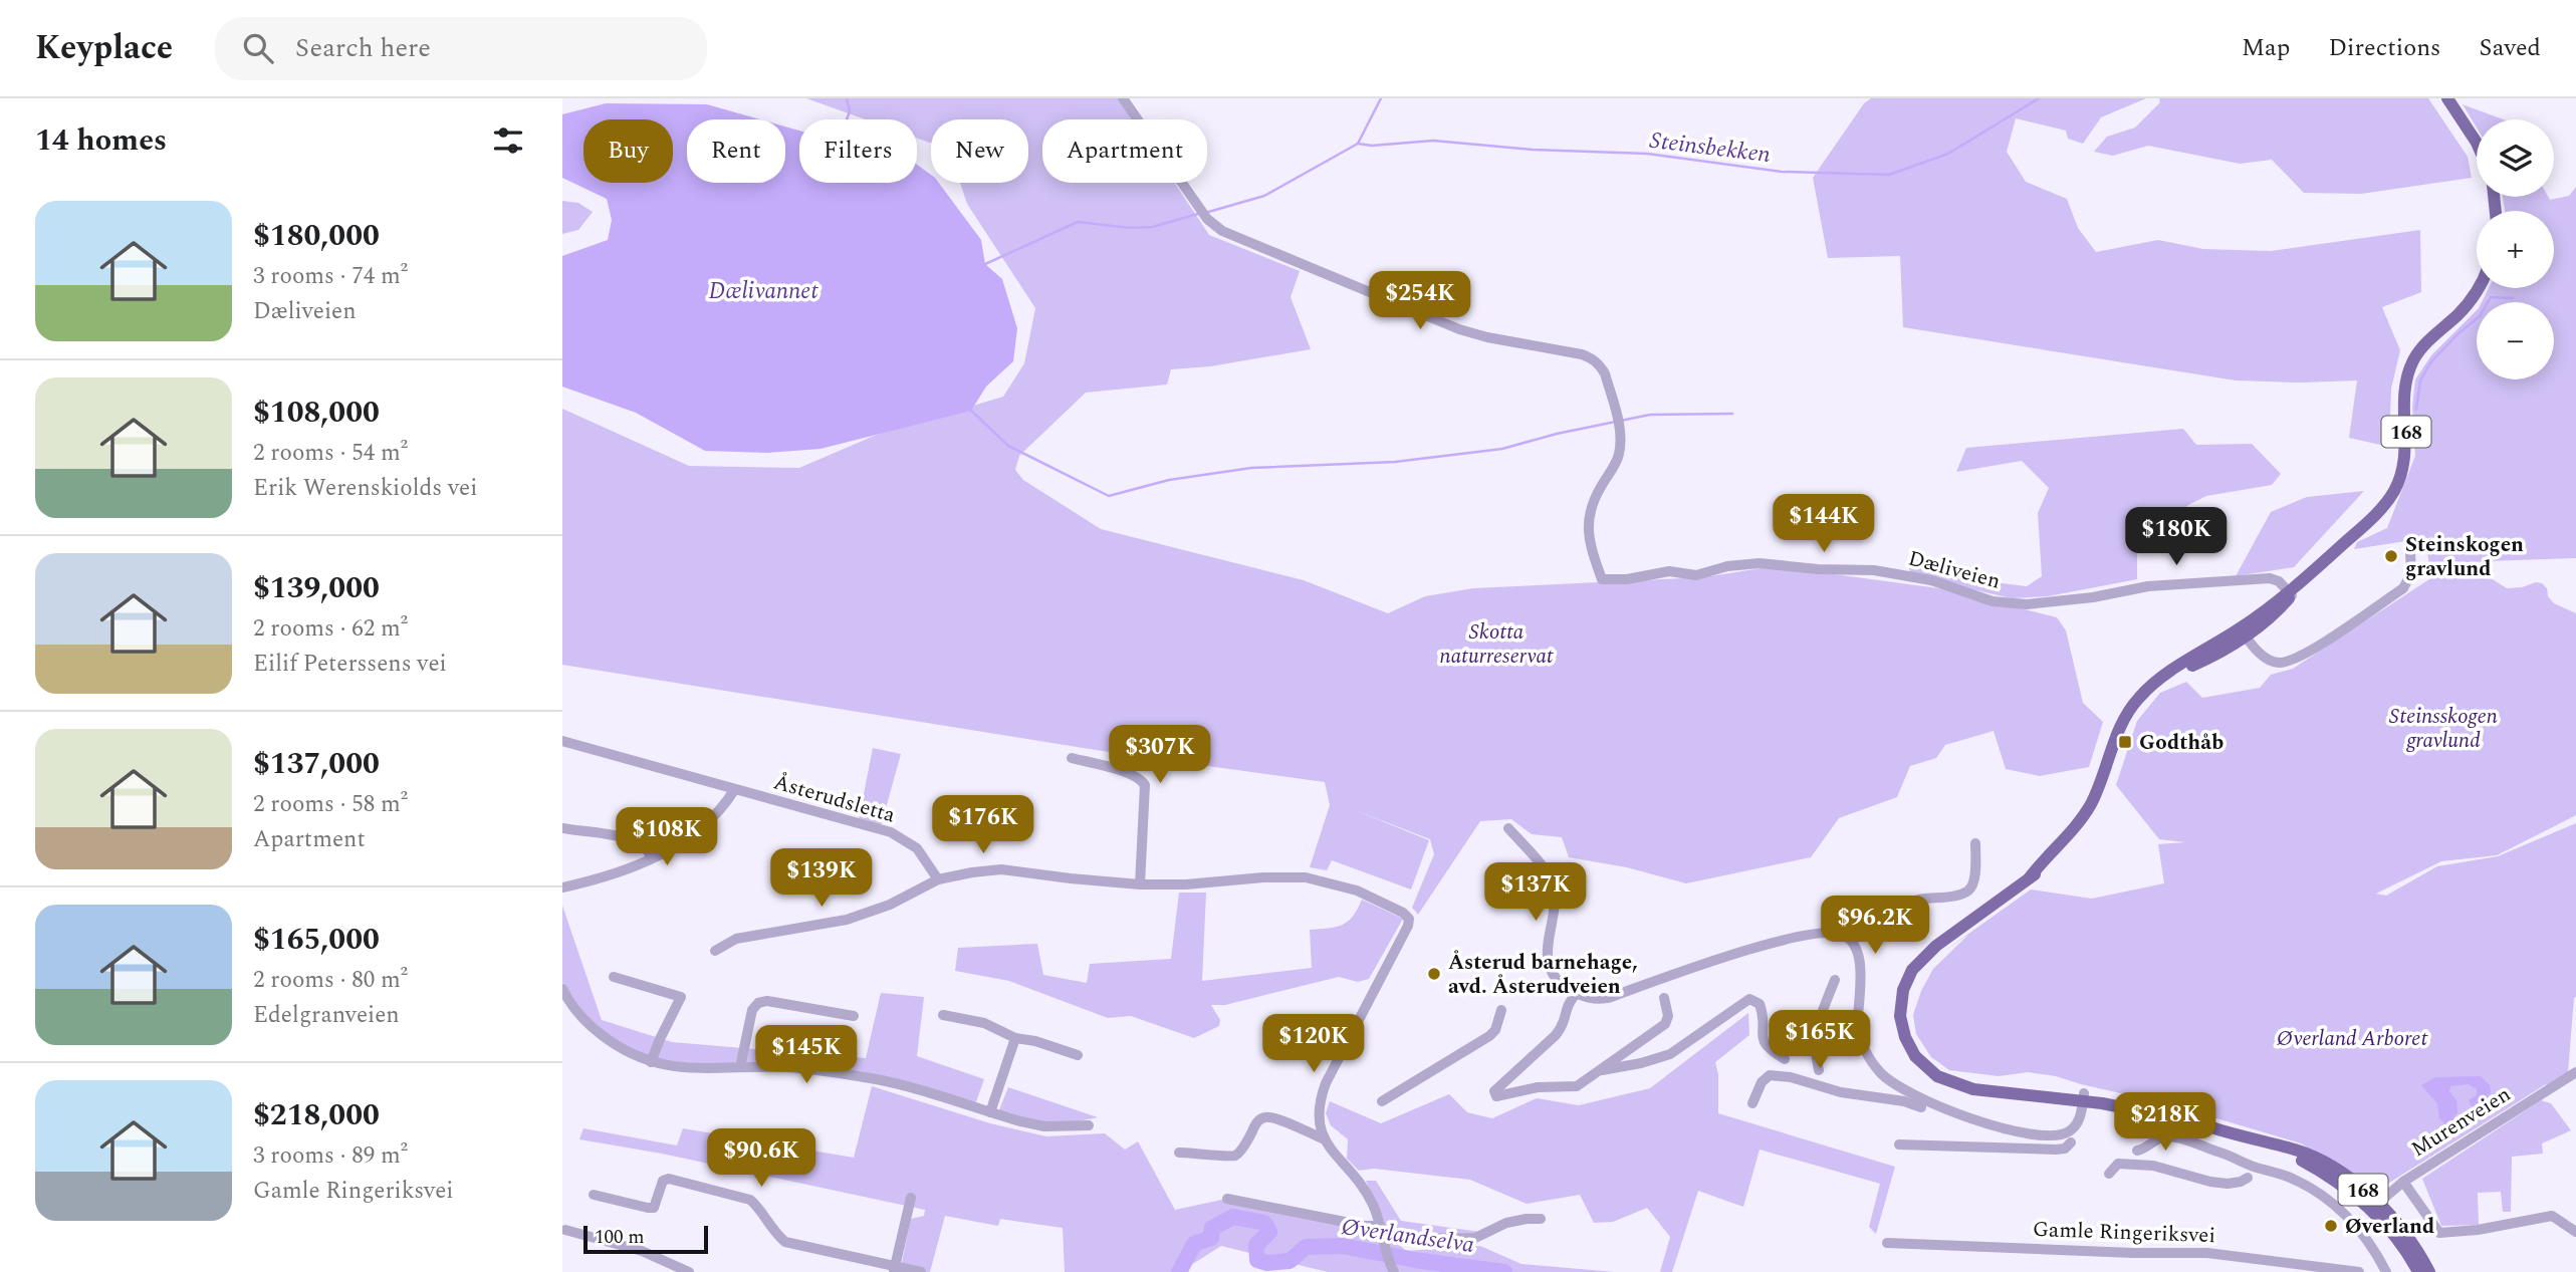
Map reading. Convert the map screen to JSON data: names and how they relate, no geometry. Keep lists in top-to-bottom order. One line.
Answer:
{"streets":{"main road":["168"],"street":["Dæliveien","Åsterudsletta","Murenveien","Gamle Ringeriksvei"]},"crossings":[["168","Dæliveien"],["168","Murenveien"]],"water":["Steinsbekken","Dælivannet","Øverlandselva"],"parks":["Skotta naturreservat","Steinsskogen gravlund","Øverland Arboret"],"places":{"other":["Steinskogen gravlund","Åsterud barnehage, avd. Åsterudveien","Øverland"],"transit":["Godthåb"]},"scale_bar":"100 m","page":{"header":"Keyplace","search":"Search here","nav":["Map","Directions","Saved"],"heading":"14 homes","map_buttons":["+","−"],"chip":["Buy","Rent","Filters","New","Apartment"],"list":[{"name":"$180,000","note":"3 rooms · 74 m² · Dæliveien"},{"name":"$108,000","note":"2 rooms · 54 m² · Erik Werenskiolds vei"},{"name":"$139,000","note":"2 rooms · 62 m² · Eilif Peterssens vei"},{"name":"$137,000","note":"2 rooms · 58 m² · Apartment"},{"name":"$165,000","note":"2 rooms · 80 m² · Edelgranveien"},{"name":"$218,000","note":"3 rooms · 89 m² · Gamle Ringeriksvei"}],"price":["$254K","$144K","$180K","$307K","$176K","$108K","$139K","$137K","$96.2K","$165K","$120K","$145K","$218K","$90.6K"],"scale":"100 m"}}
